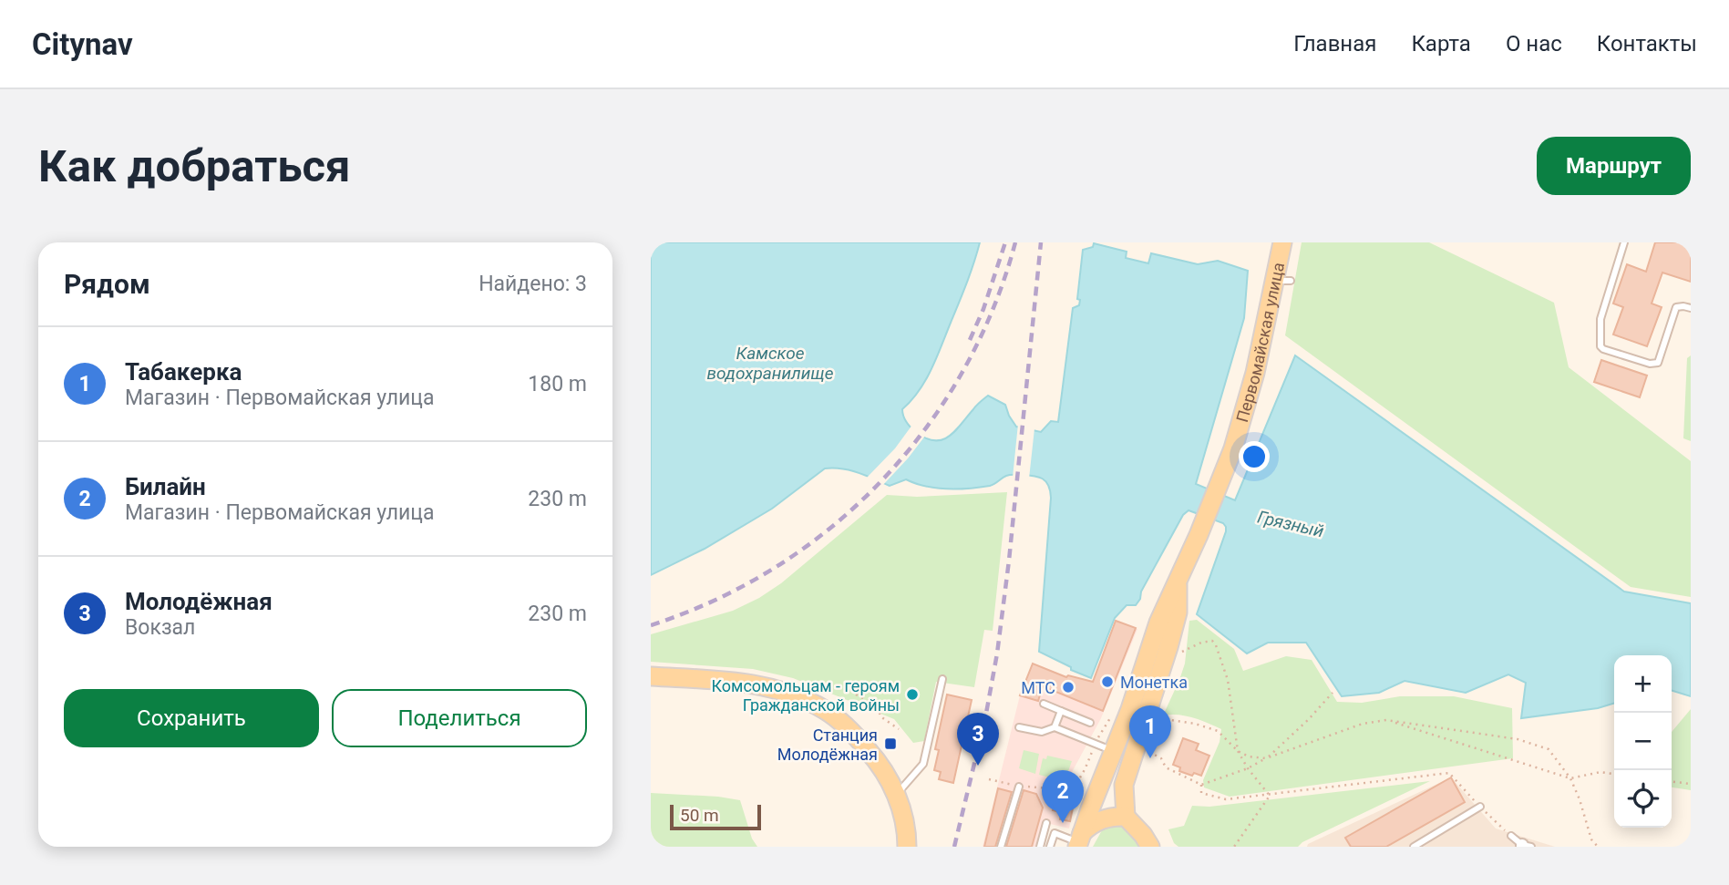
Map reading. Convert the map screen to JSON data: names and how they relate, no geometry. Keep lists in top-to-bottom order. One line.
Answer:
{"streets":{"main road":["Первомайская улица"]},"water":["Камское водохранилище","Грязный"],"places":{"other":["Монетка","МТС","Комсомольцам - героям Гражданской войны"],"transit":["Станция Молодёжная"]},"scale_bar":"50 m","page":{"header":"Citynav","nav":["Главная","Карта","О нас","Контакты"],"buttons":["Маршрут",["Сохранить","Поделиться"]],"title":"Как добраться","heading":["Рядом","Найдено: 3"],"list":[{"mark":"1","name":"Табакерка","note":"Магазин · Первомайская улица","value":"180 m"},{"mark":"2","name":"Билайн","note":"Магазин · Первомайская улица","value":"230 m"},{"mark":"3","name":"Молодёжная","note":"Вокзал","value":"230 m"}],"map_buttons":["+","−"],"pins":["1","3","2"],"scale":"50 m"}}
